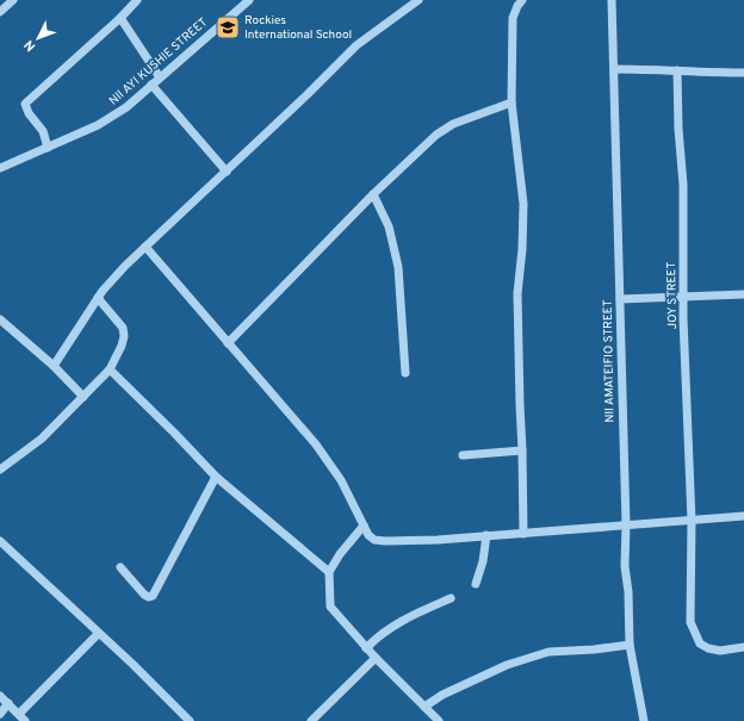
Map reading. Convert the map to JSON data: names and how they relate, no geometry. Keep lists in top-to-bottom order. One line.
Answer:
{"streets":{"street":["NII AYI KUSHIE STREET","JOY STREET","NII AMATEIFIO STREET"]},"places":{"school or university":["Rockies International School"]},"north":"bottom left"}
